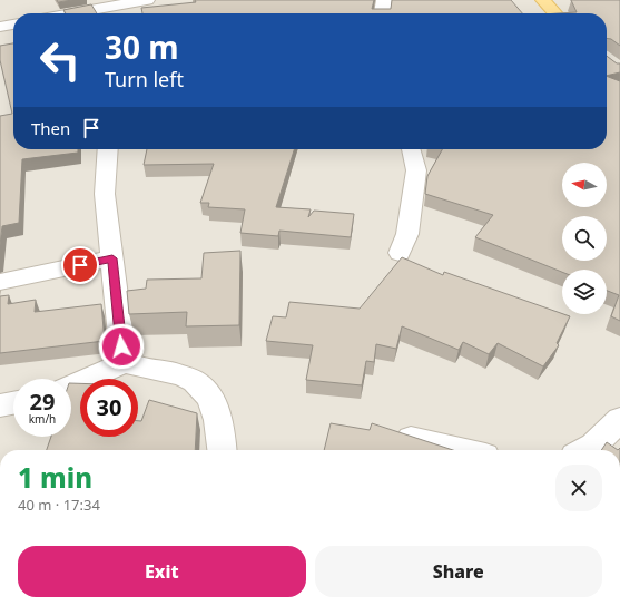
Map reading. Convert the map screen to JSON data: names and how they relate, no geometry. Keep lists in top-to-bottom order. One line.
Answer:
{"north":"left","page":{"turn":["30 m","Turn left"],"then":"Then","speed":"29 km/h","limit":"30","heading":["1 min","40 m · 17:34"],"buttons":["Exit","Share"]}}
